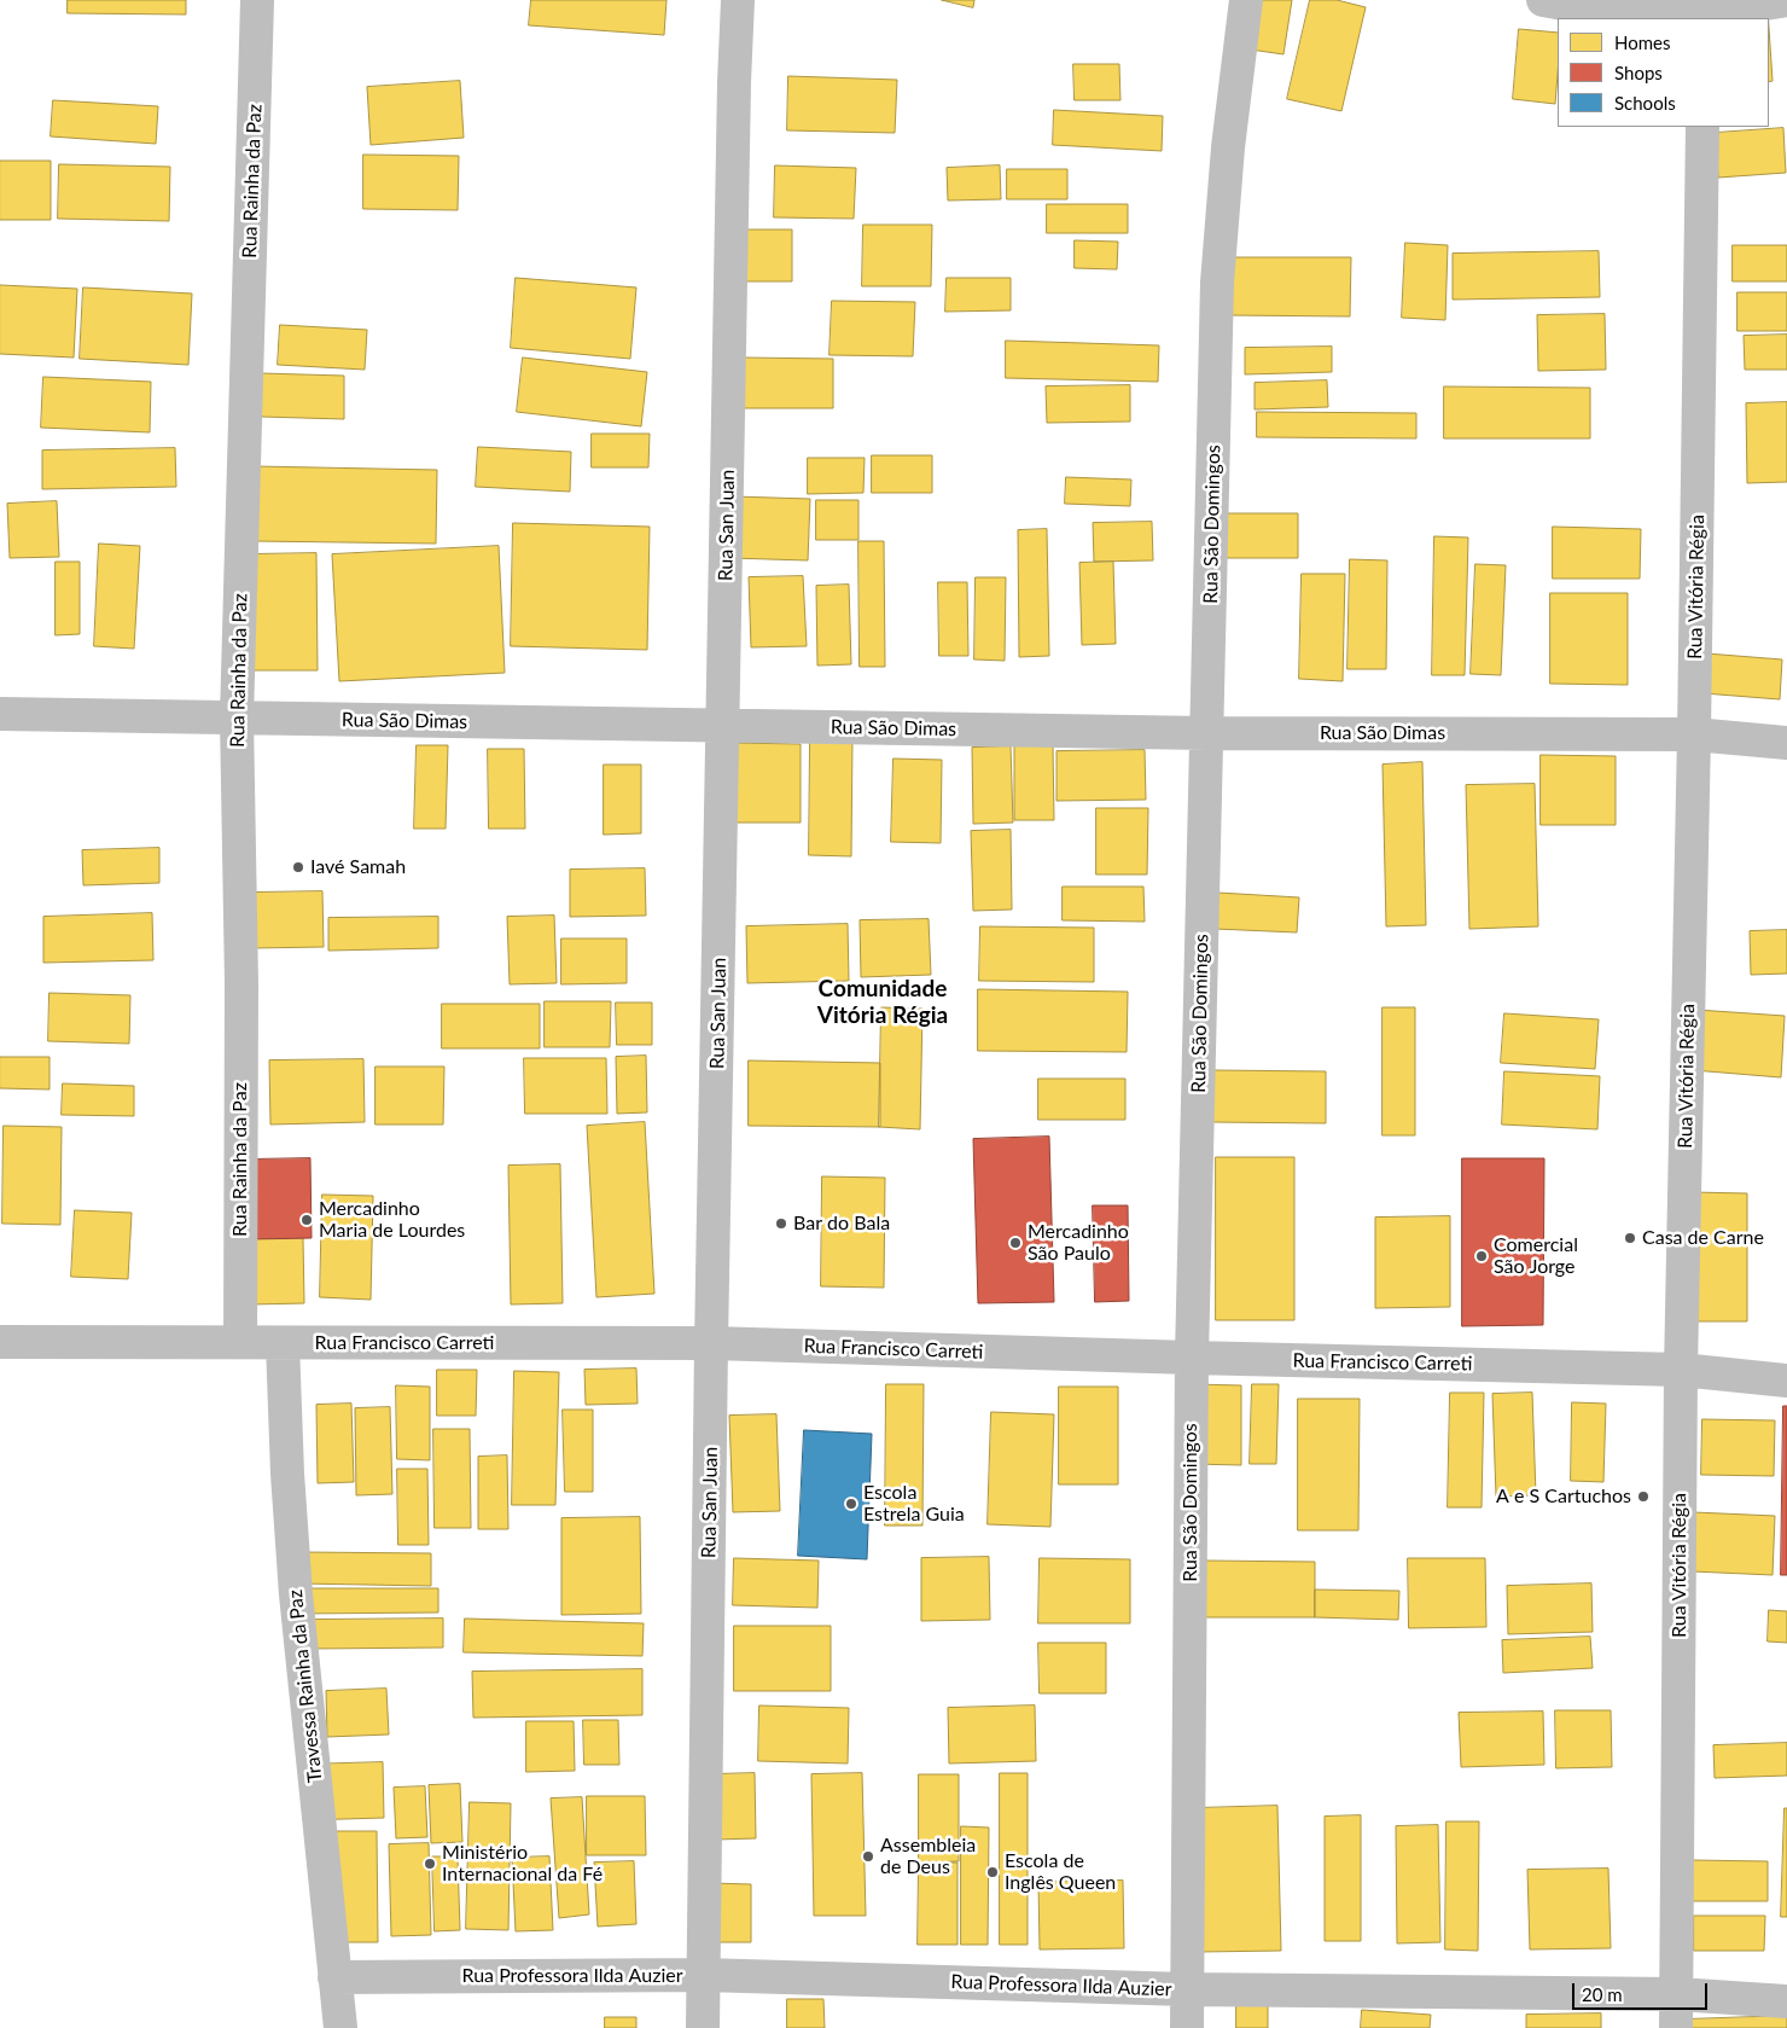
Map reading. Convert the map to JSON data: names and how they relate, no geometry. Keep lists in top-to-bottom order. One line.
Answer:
{"streets":{"street":["Rua Rainha da Paz","Rua São Domingos","Rua San Juan","Rua Vitória Régia","Rua São Dimas","Rua Francisco Carreti","Travessa Rainha da Paz","Rua Professora Ilda Auzier"]},"crossings":[["Rua Rainha da Paz","Rua São Dimas"],["Rua Rainha da Paz","Rua Francisco Carreti"],["Rua São Domingos","Rua São Dimas"],["Rua São Domingos","Rua Francisco Carreti"],["Rua São Domingos","Rua Professora Ilda Auzier"],["Rua San Juan","Rua São Dimas"],["Rua San Juan","Rua Francisco Carreti"],["Rua San Juan","Rua Professora Ilda Auzier"],["Rua Vitória Régia","Rua São Dimas"],["Rua Vitória Régia","Rua Francisco Carreti"],["Rua Vitória Régia","Rua Professora Ilda Auzier"],["Rua Francisco Carreti","Travessa Rainha da Paz"],["Travessa Rainha da Paz","Rua Professora Ilda Auzier"]],"districts":["Comunidade Vitória Régia"],"places":["Iavé Samah","Mercadinho Maria de Lourdes","Bar do Bala","Casa de Carne","Mercadinho São Paulo","Comercial São Jorge","A e S Cartuchos","Escola Estrela Guia","Assembleia de Deus","Ministério Internacional da Fé","Escola de Inglês Queen"],"legend":["Homes","Shops","Schools"],"scale_bar":"20 m"}
